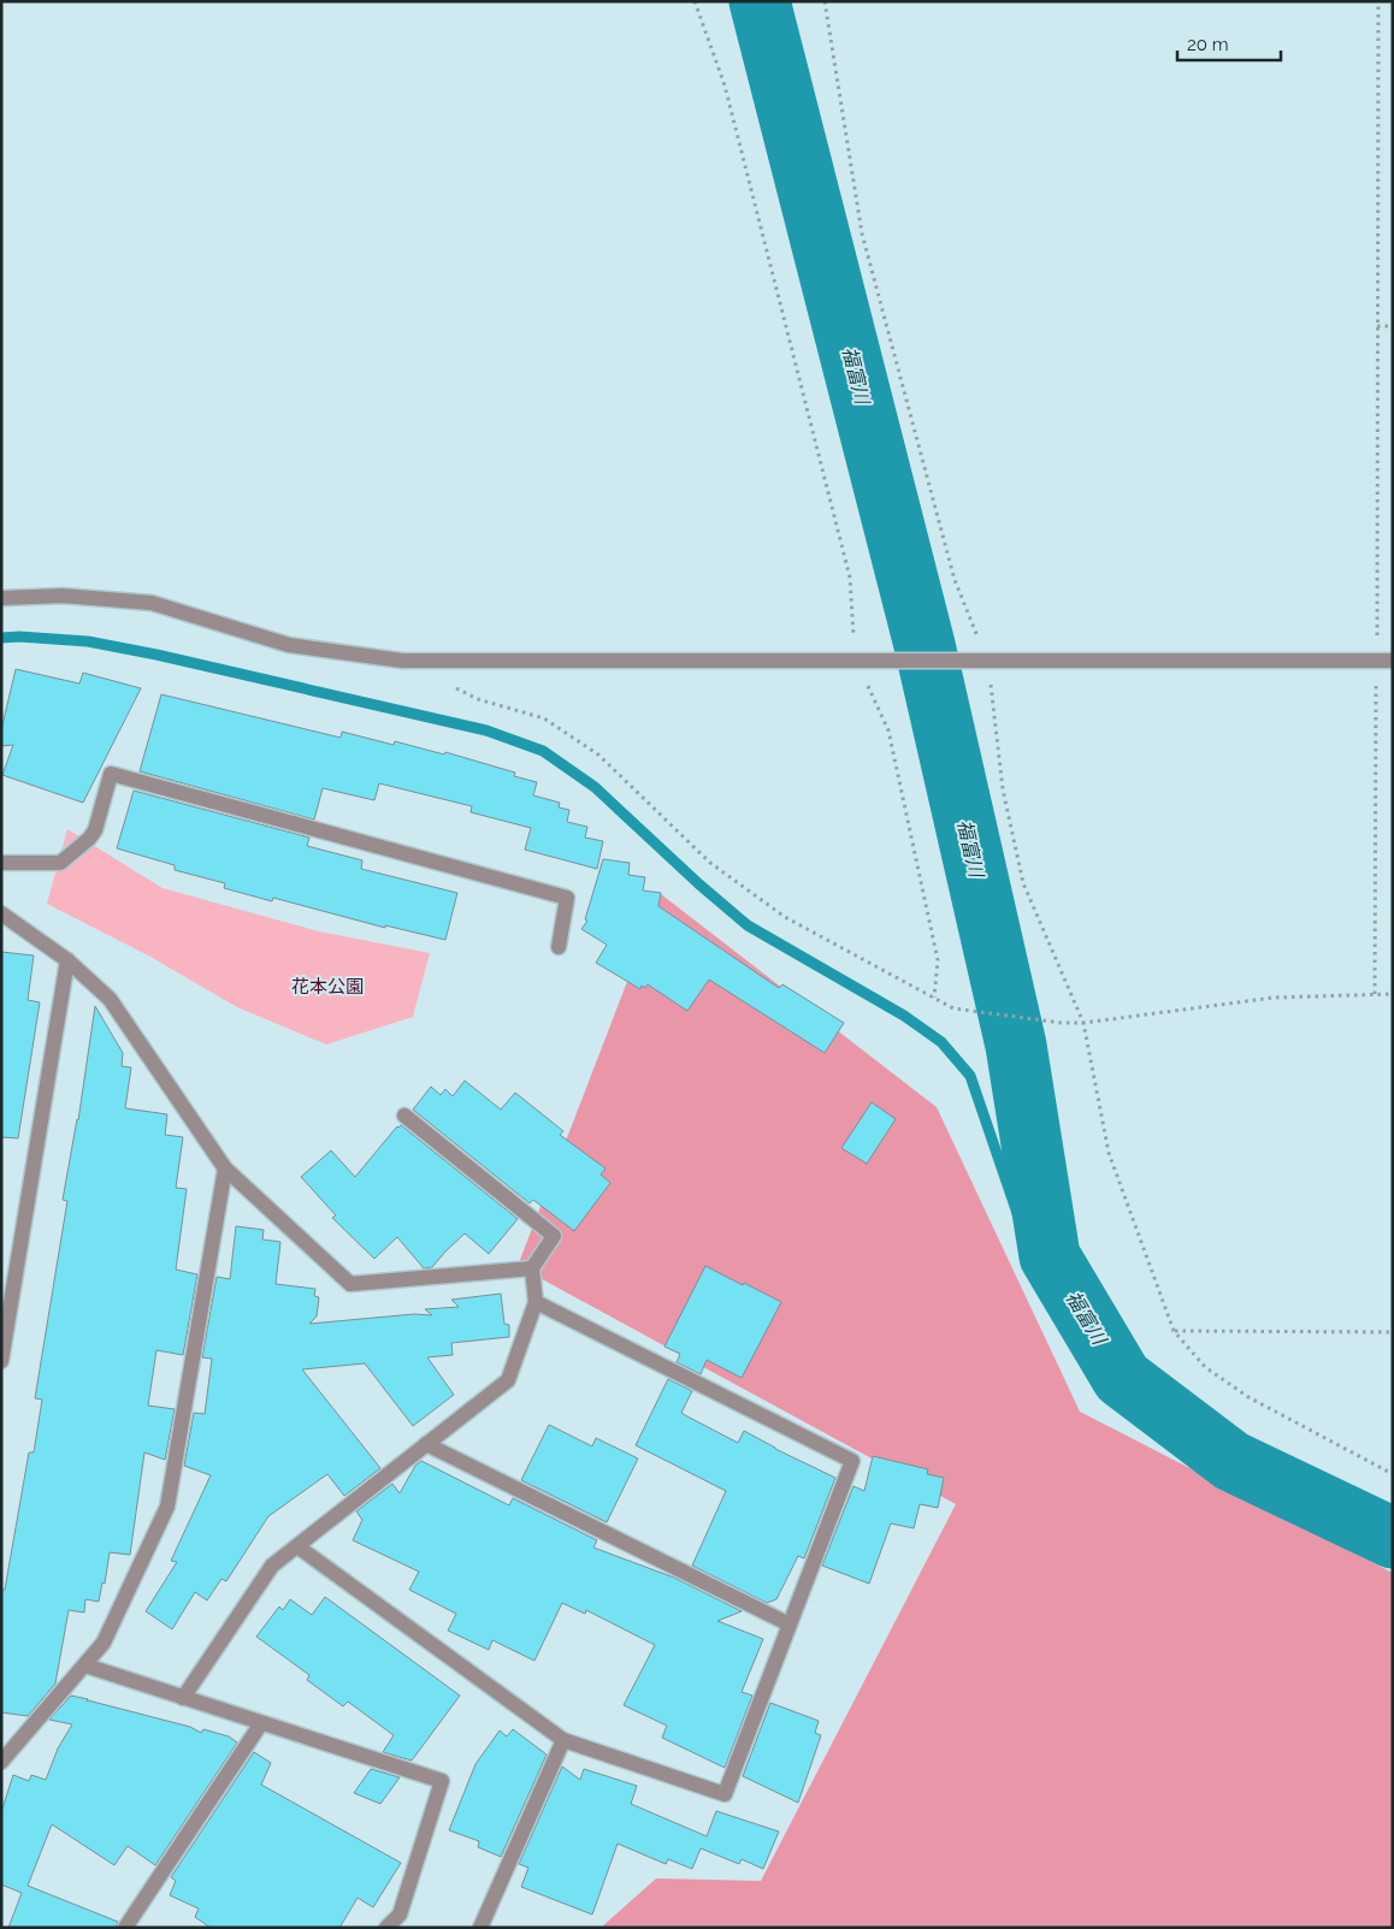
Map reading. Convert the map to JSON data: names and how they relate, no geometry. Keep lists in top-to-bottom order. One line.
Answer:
{"water":["福富川"],"parks":["花本公園"],"scale_bar":"20 m"}
